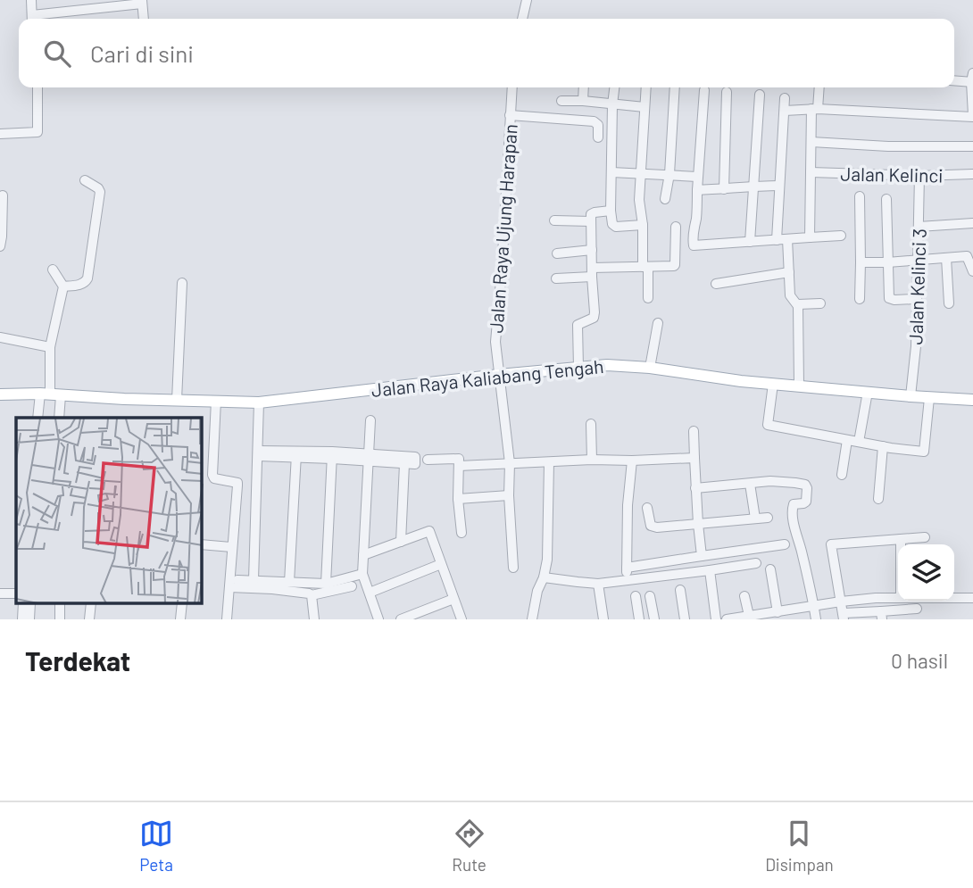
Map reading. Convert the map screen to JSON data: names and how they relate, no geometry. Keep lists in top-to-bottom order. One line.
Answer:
{"streets":{"main road":["Jalan Raya Kaliabang Tengah"],"street":["Jalan Kelinci","Jalan Raya Ujung Harapan","Jalan Kelinci 3"]},"crossings":[["Jalan Kelinci","Jalan Kelinci 3"],["Jalan Raya Ujung Harapan","Jalan Raya Kaliabang Tengah"],["Jalan Kelinci 3","Jalan Raya Kaliabang Tengah"]],"page":{"search":"Cari di sini","heading":["Terdekat","0 hasil"],"nav":["Peta","Rute","Disimpan"]}}
